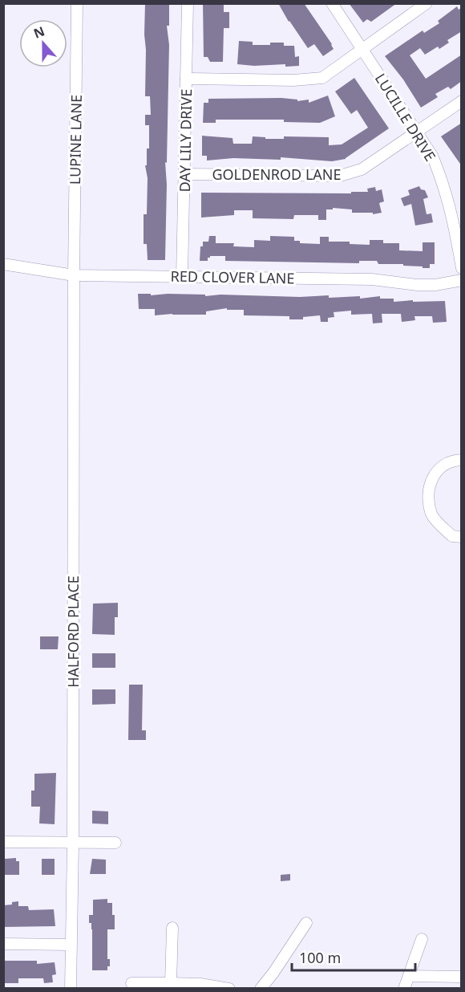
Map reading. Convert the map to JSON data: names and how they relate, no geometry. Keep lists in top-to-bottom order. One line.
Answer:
{"streets":{"street":["LUCILLE DRIVE","LUPINE LANE","DAY LILY DRIVE","GOLDENROD LANE","RED CLOVER LANE","HALFORD PLACE"]},"crossings":[["LUCILLE DRIVE","GOLDENROD LANE"],["LUPINE LANE","RED CLOVER LANE"],["LUPINE LANE","HALFORD PLACE"],["DAY LILY DRIVE","GOLDENROD LANE"],["DAY LILY DRIVE","RED CLOVER LANE"],["RED CLOVER LANE","HALFORD PLACE"]],"scale_bar":"100 m","north":"top"}
